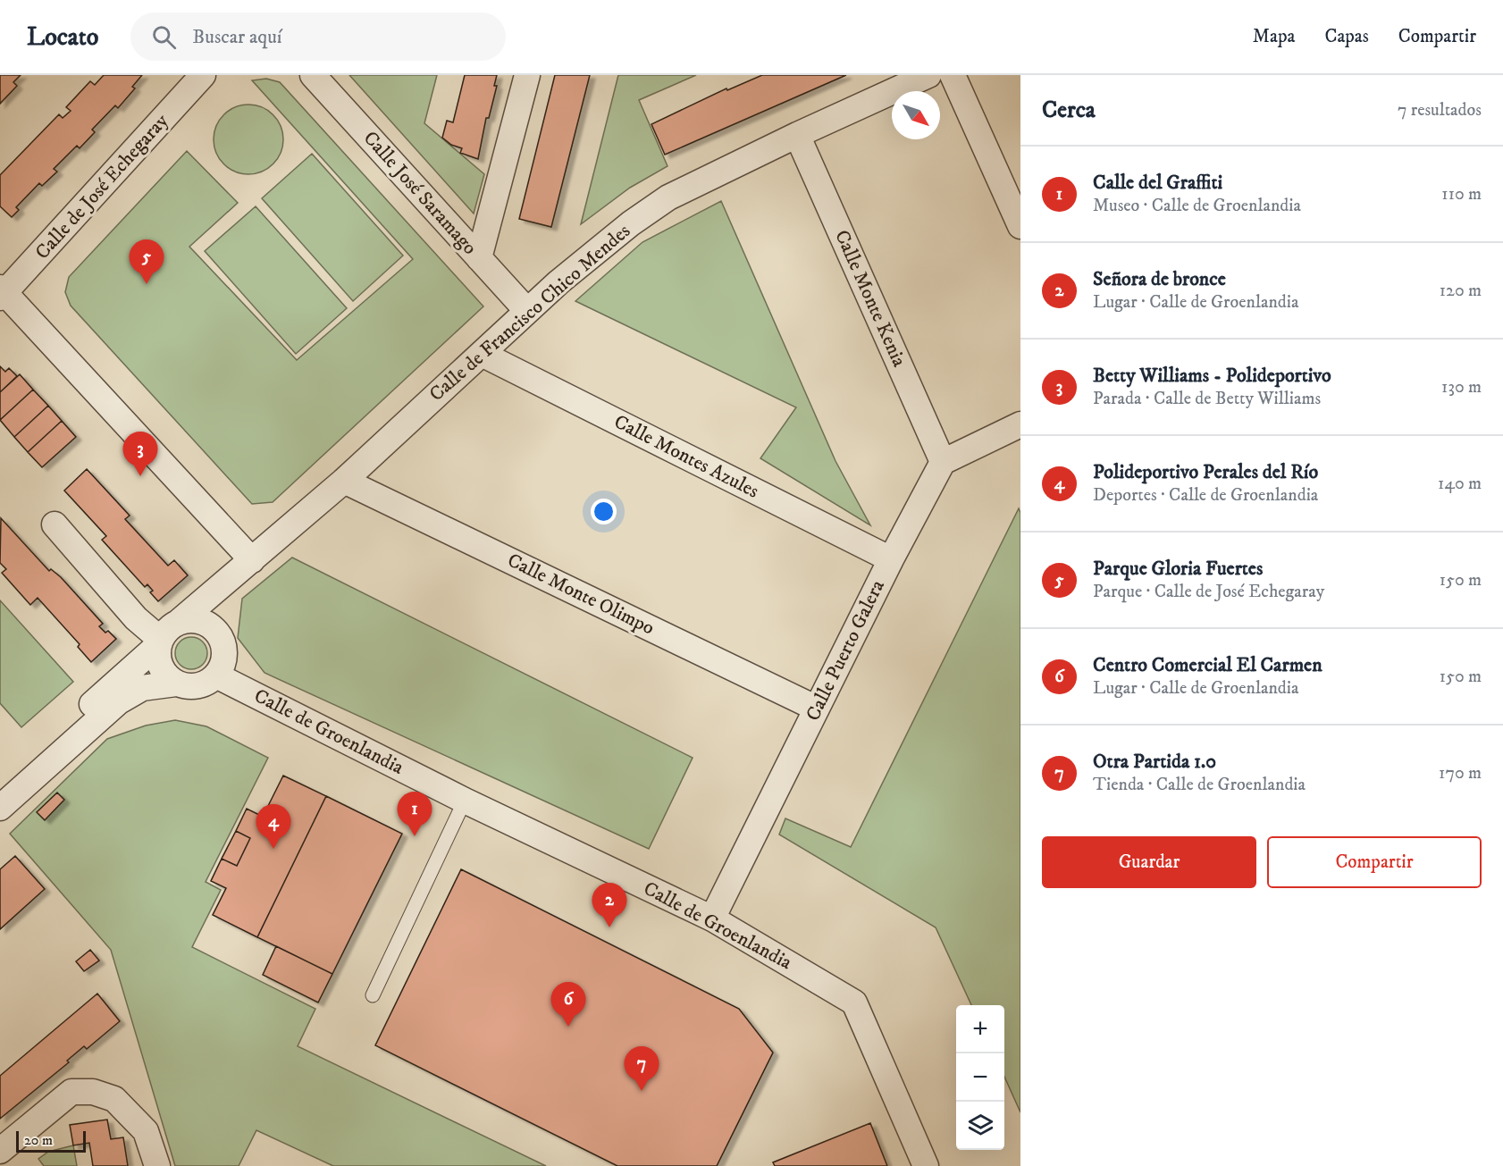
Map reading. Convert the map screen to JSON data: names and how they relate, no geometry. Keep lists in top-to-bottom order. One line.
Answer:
{"streets":{"street":["Calle de José Echegaray","Calle José Saramago","Calle Monte Kenia","Calle de Francisco Chico Mendes","Calle Montes Azules","Calle Monte Olimpo","Calle Puerto Galera","Calle de Groenlandia"]},"crossings":[["Calle José Saramago","Calle de Francisco Chico Mendes"],["Calle Monte Kenia","Calle de Francisco Chico Mendes"],["Calle Monte Kenia","Calle Puerto Galera"],["Calle de Francisco Chico Mendes","Calle Montes Azules"],["Calle de Francisco Chico Mendes","Calle Monte Olimpo"],["Calle de Francisco Chico Mendes","Calle de Groenlandia"],["Calle Montes Azules","Calle Puerto Galera"],["Calle Monte Olimpo","Calle Puerto Galera"],["Calle Puerto Galera","Calle de Groenlandia"]],"scale_bar":"20 m","north":"bottom right","page":{"header":"Locato","search":"Buscar aquí","nav":["Mapa","Capas","Compartir"],"heading":["Cerca","7 resultados"],"list":[{"mark":"1","name":"Calle del Graffiti","note":"Museo · Calle de Groenlandia","value":"110 m"},{"mark":"2","name":"Señora de bronce","note":"Lugar · Calle de Groenlandia","value":"120 m"},{"mark":"3","name":"Betty Williams - Polideportivo","note":"Parada · Calle de Betty Williams","value":"130 m"},{"mark":"4","name":"Polideportivo Perales del Río","note":"Deportes · Calle de Groenlandia","value":"140 m"},{"mark":"5","name":"Parque Gloria Fuertes","note":"Parque · Calle de José Echegaray","value":"150 m"},{"mark":"6","name":"Centro Comercial El Carmen","note":"Lugar · Calle de Groenlandia","value":"150 m"},{"mark":"7","name":"Otra Partida 1.0","note":"Tienda · Calle de Groenlandia","value":"170 m"}],"pins":["5","3","1","4","2","6","7"],"buttons":["Guardar","Compartir"],"map_buttons":["+","−"],"scale":"20 m"}}
